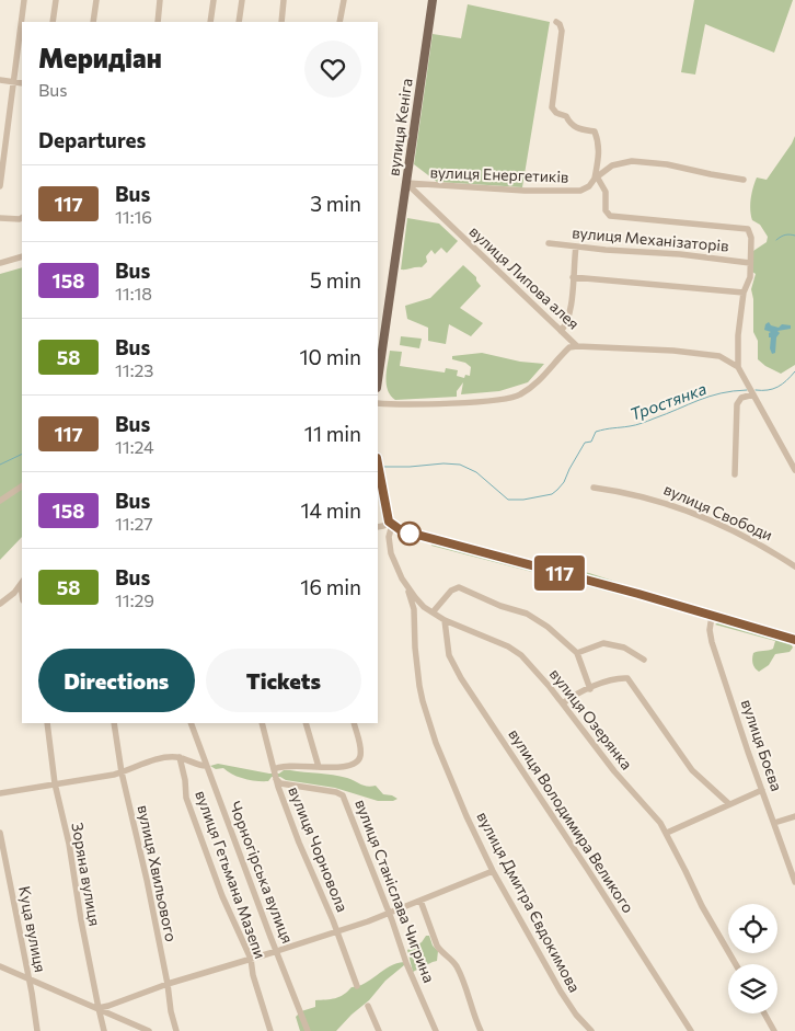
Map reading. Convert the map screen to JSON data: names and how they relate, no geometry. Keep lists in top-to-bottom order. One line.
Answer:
{"streets":{"main road":["вулиця Кеніга"],"street":["вулиця Енергетиків","вулиця Механізаторів","вулиця Липова алея","вулиця Свободи","вулиця Озерянка","вулиця Боєва","вулиця Володимира Великого","вулиця Чорновола","Чорногірська вулиця","вулиця Хвильового","Зоряна вулиця","вулиця Гетьмана Мазепи","вулиця Станіслава Чигрина","вулиця Дмитра Євдокимова","Куца вулиця"]},"crossings":[["вулиця Кеніга","вулиця Енергетиків"],["вулиця Кеніга","вулиця Липова алея"],["вулиця Енергетиків","вулиця Липова алея"],["вулиця Озерянка","вулиця Володимира Великого"],["вулиця Озерянка","вулиця Дмитра Євдокимова"],["вулиця Чорновола","вулиця Станіслава Чигрина"],["Чорногірська вулиця","вулиця Гетьмана Мазепи"],["вулиця Хвильового","вулиця Гетьмана Мазепи"],["Зоряна вулиця","вулиця Гетьмана Мазепи"]],"water":["Тростянка"],"lines":["bus line 117"],"page":{"on_map":"117","heading":[["Меридіан","Bus"],"Departures"],"list":[{"mark":"117","name":"Bus","note":"11:16","value":"3 min"},{"mark":"158","name":"Bus","note":"11:18","value":"5 min"},{"mark":"58","name":"Bus","note":"11:23","value":"10 min"},{"mark":"117","name":"Bus","note":"11:24","value":"11 min"},{"mark":"158","name":"Bus","note":"11:27","value":"14 min"},{"mark":"58","name":"Bus","note":"11:29","value":"16 min"}],"buttons":["Directions","Tickets"]}}
